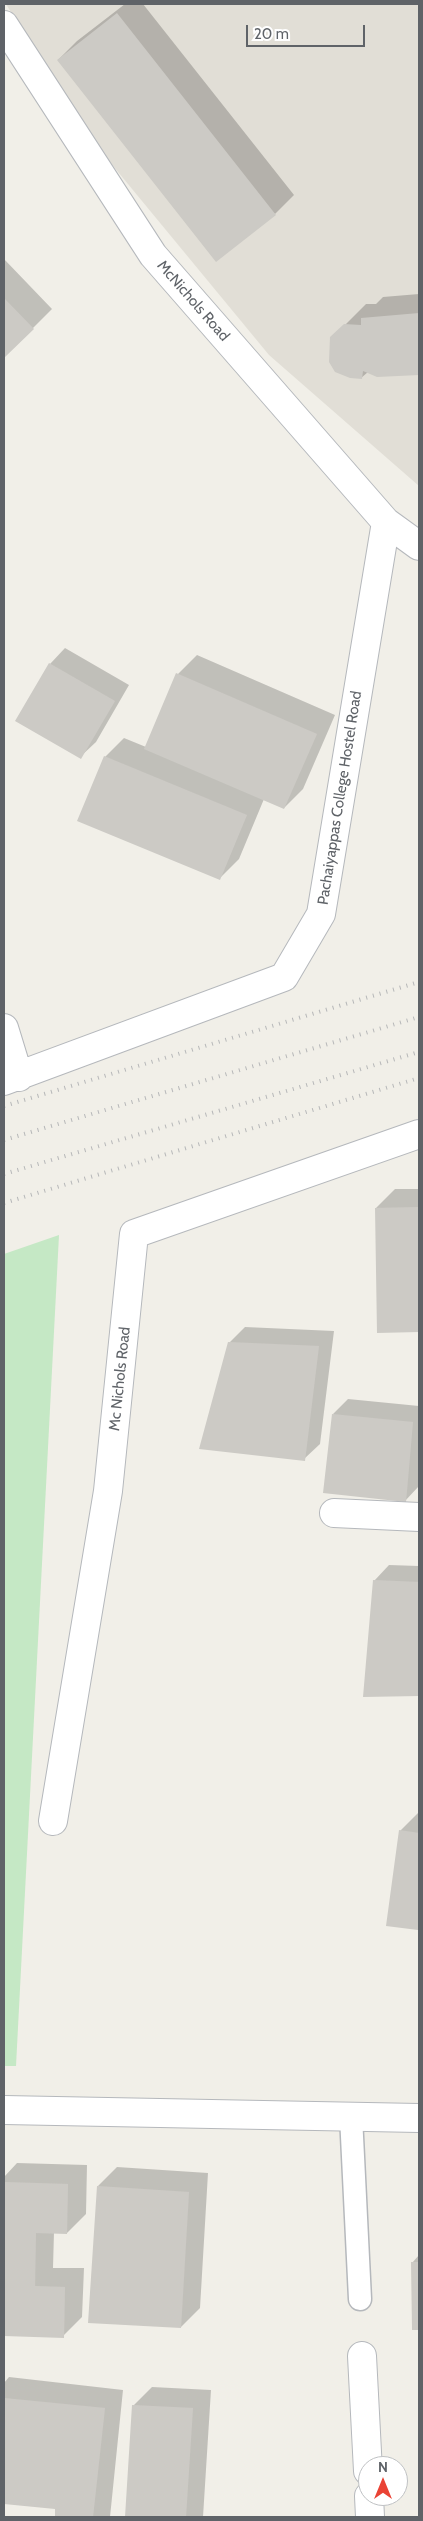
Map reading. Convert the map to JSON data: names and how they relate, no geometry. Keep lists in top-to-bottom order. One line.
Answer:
{"streets":{"street":["McNichols Road","Pachaiyappas College Hostel Road","Mc Nichols Road"]},"crossings":[["McNichols Road","Pachaiyappas College Hostel Road"]],"scale_bar":"20 m","north":"top"}
